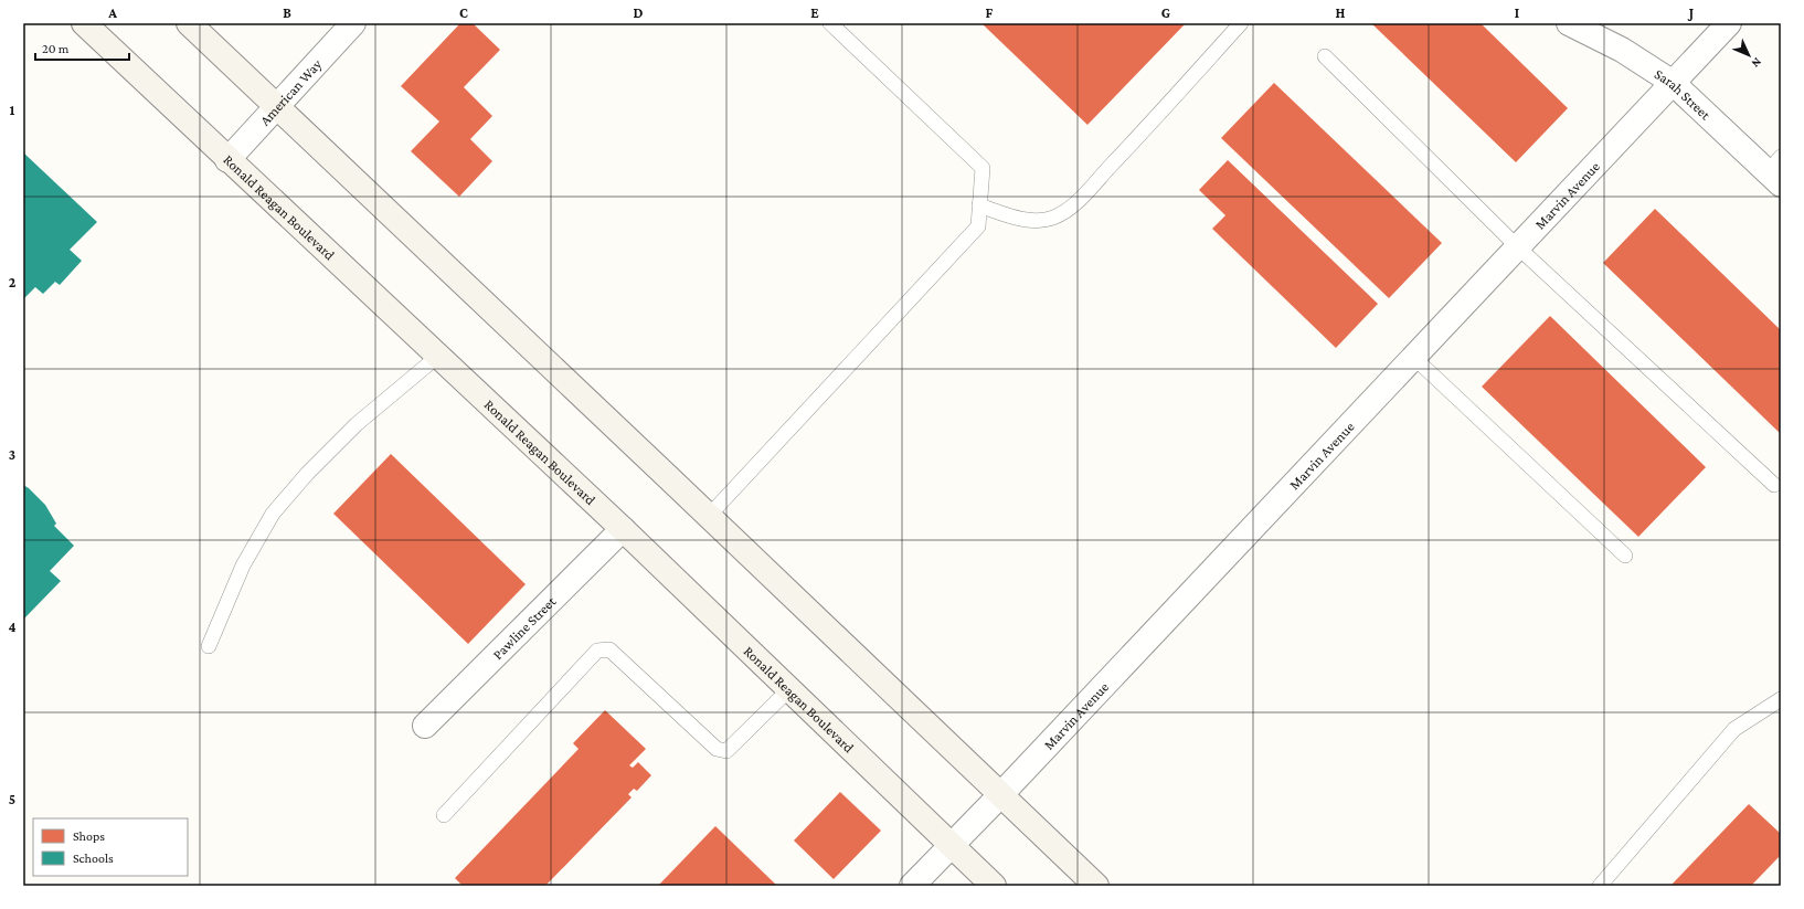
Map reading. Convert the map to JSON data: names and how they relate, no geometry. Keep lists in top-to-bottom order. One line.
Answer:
{"streets":{"main road":["Ronald Reagan Boulevard"],"street":["American Way","Sarah Street","Marvin Avenue","Pawline Street"]},"crossings":[["American Way","Ronald Reagan Boulevard"],["Sarah Street","Marvin Avenue"],["Marvin Avenue","Ronald Reagan Boulevard"],["Ronald Reagan Boulevard","Pawline Street"]],"legend":["Shops","Schools"],"scale_bar":"20 m","north":"bottom right","grid":{"columns":["A","B","C","D","E","F","G","H","I","J"],"rows":["1","2","3","4","5"]}}
